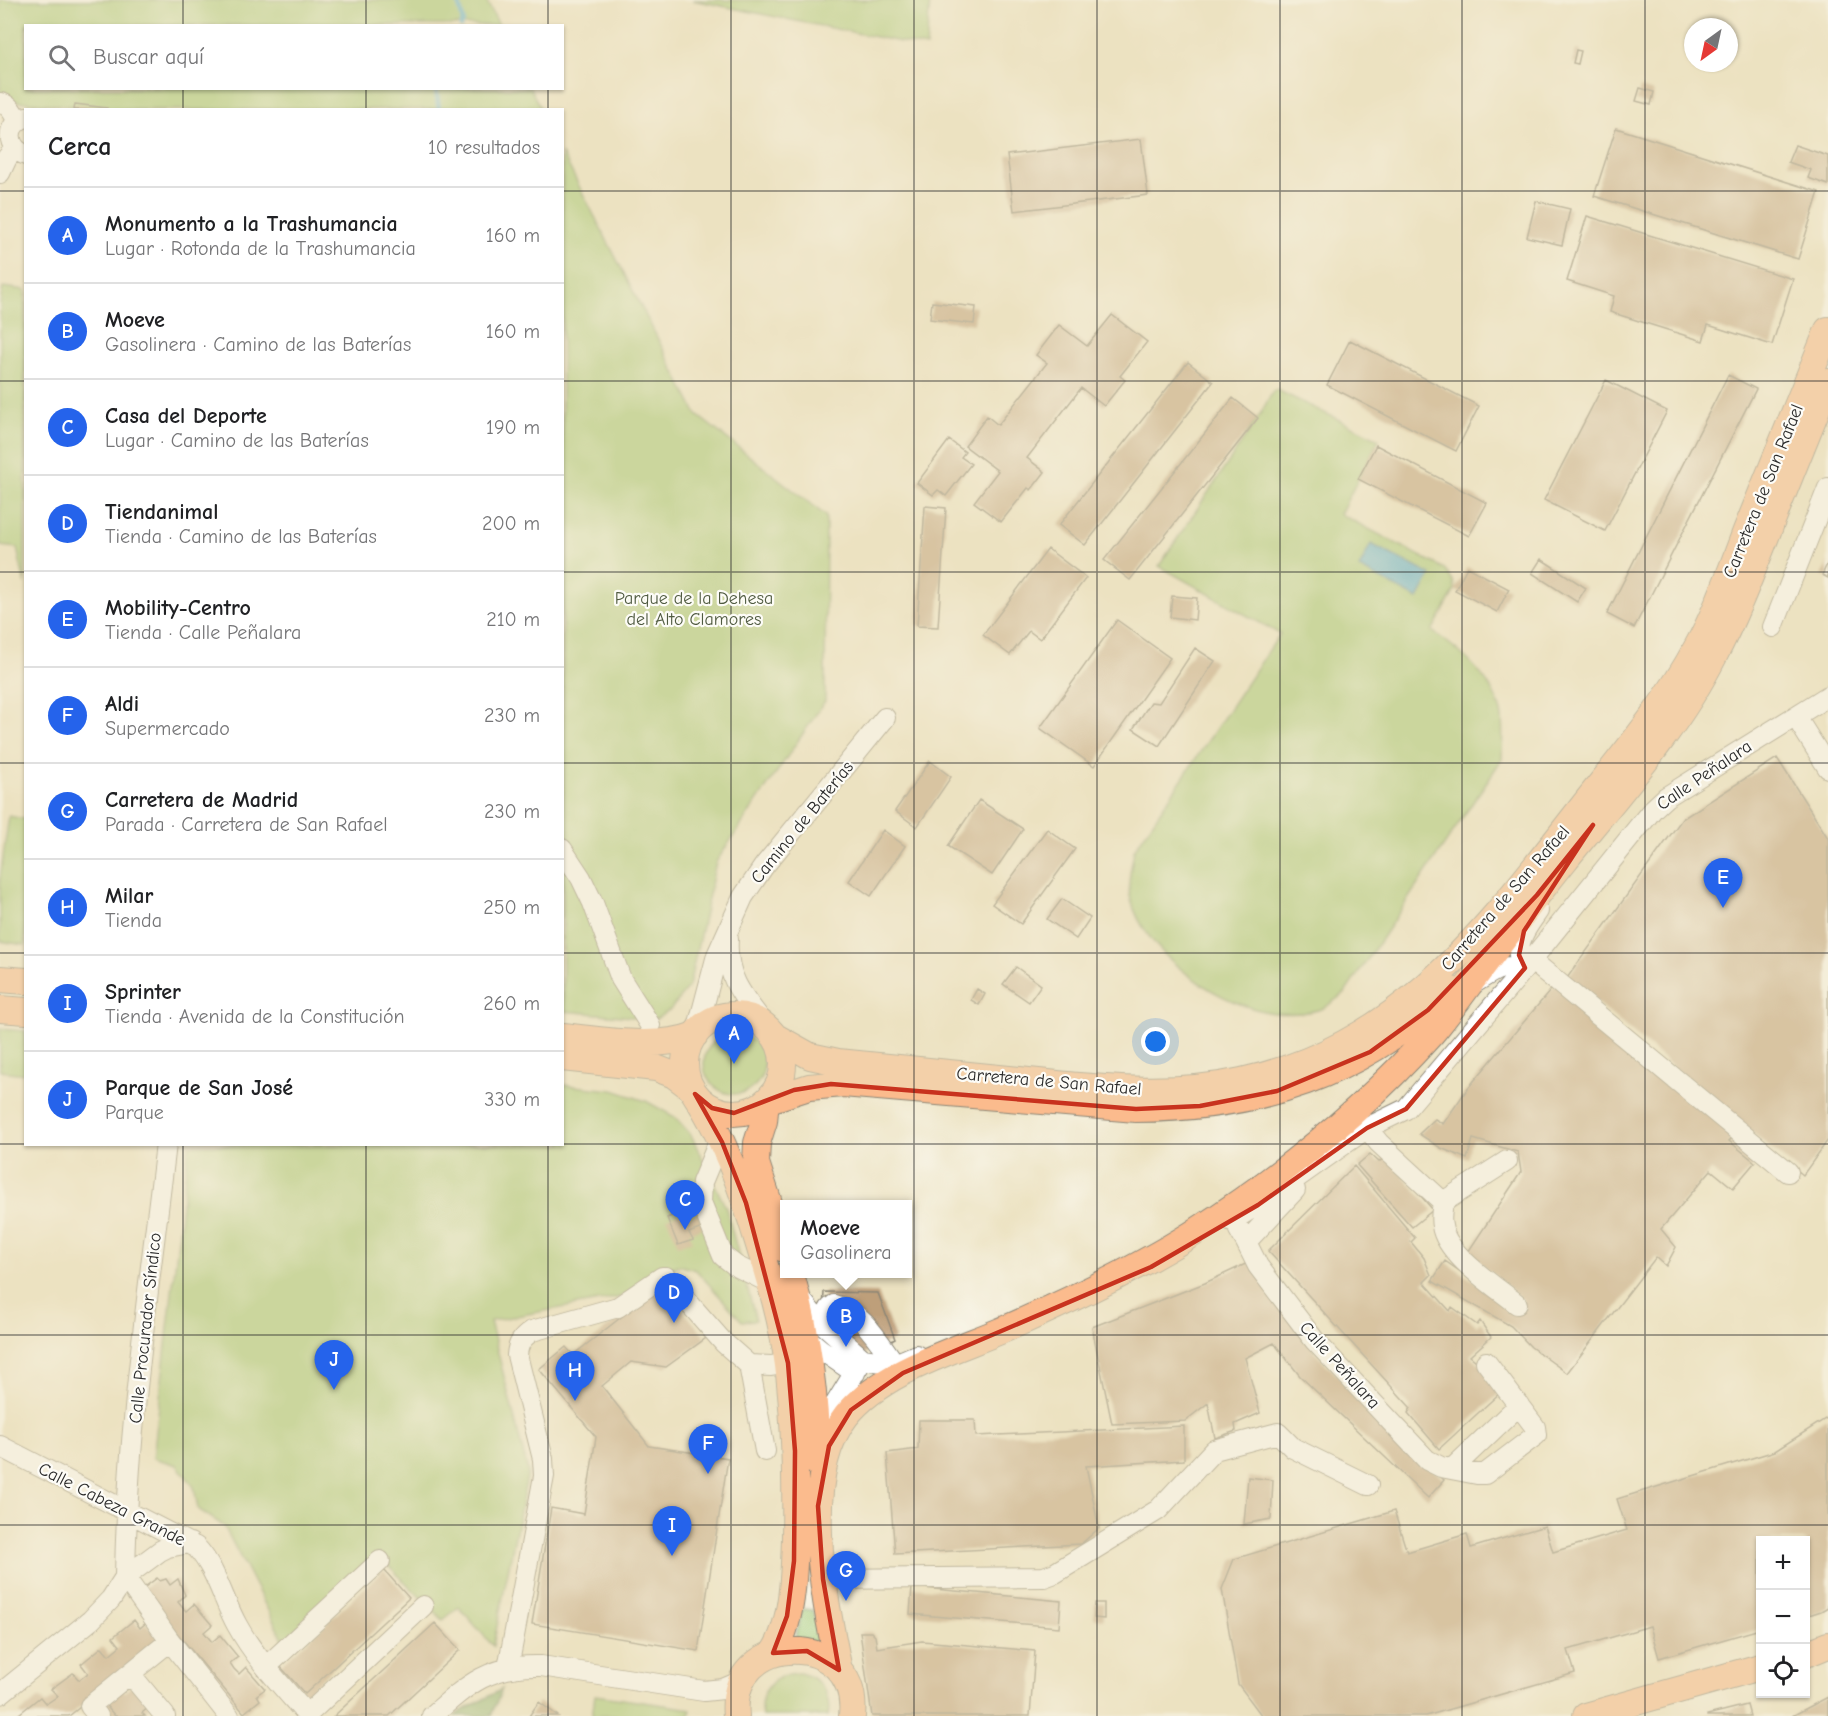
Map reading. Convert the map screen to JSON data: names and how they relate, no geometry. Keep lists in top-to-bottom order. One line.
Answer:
{"streets":{"main road":["Carretera de San Rafael"],"street":["Calle Peñalara","Camino de Baterías","Calle Procurador Síndico","Calle Cabeza Grande"]},"crossings":[["Carretera de San Rafael","Calle Peñalara"],["Carretera de San Rafael","Camino de Baterías"],["Calle Procurador Síndico","Calle Cabeza Grande"]],"parks":["Parque de la Dehesa del Alto Clamores"],"north":"bottom left","page":{"search":"Buscar aquí","heading":["Cerca","10 resultados"],"list":[{"mark":"A","name":"Monumento a la Trashumancia","note":"Lugar · Rotonda de la Trashumancia","value":"160 m"},{"mark":"B","name":"Moeve","note":"Gasolinera · Camino de las Baterías","value":"160 m"},{"mark":"C","name":"Casa del Deporte","note":"Lugar · Camino de las Baterías","value":"190 m"},{"mark":"D","name":"Tiendanimal","note":"Tienda · Camino de las Baterías","value":"200 m"},{"mark":"E","name":"Mobility-Centro","note":"Tienda · Calle Peñalara","value":"210 m"},{"mark":"F","name":"Aldi","note":"Supermercado","value":"230 m"},{"mark":"G","name":"Carretera de Madrid","note":"Parada · Carretera de San Rafael","value":"230 m"},{"mark":"H","name":"Milar","note":"Tienda","value":"250 m"},{"mark":"I","name":"Sprinter","note":"Tienda · Avenida de la Constitución","value":"260 m"},{"mark":"J","name":"Parque de San José","note":"Parque","value":"330 m"}],"pins":["E","A","C","D","B","J","H","F","I","G"],"popup":["Moeve","Gasolinera"],"map_buttons":["+","−"]}}
